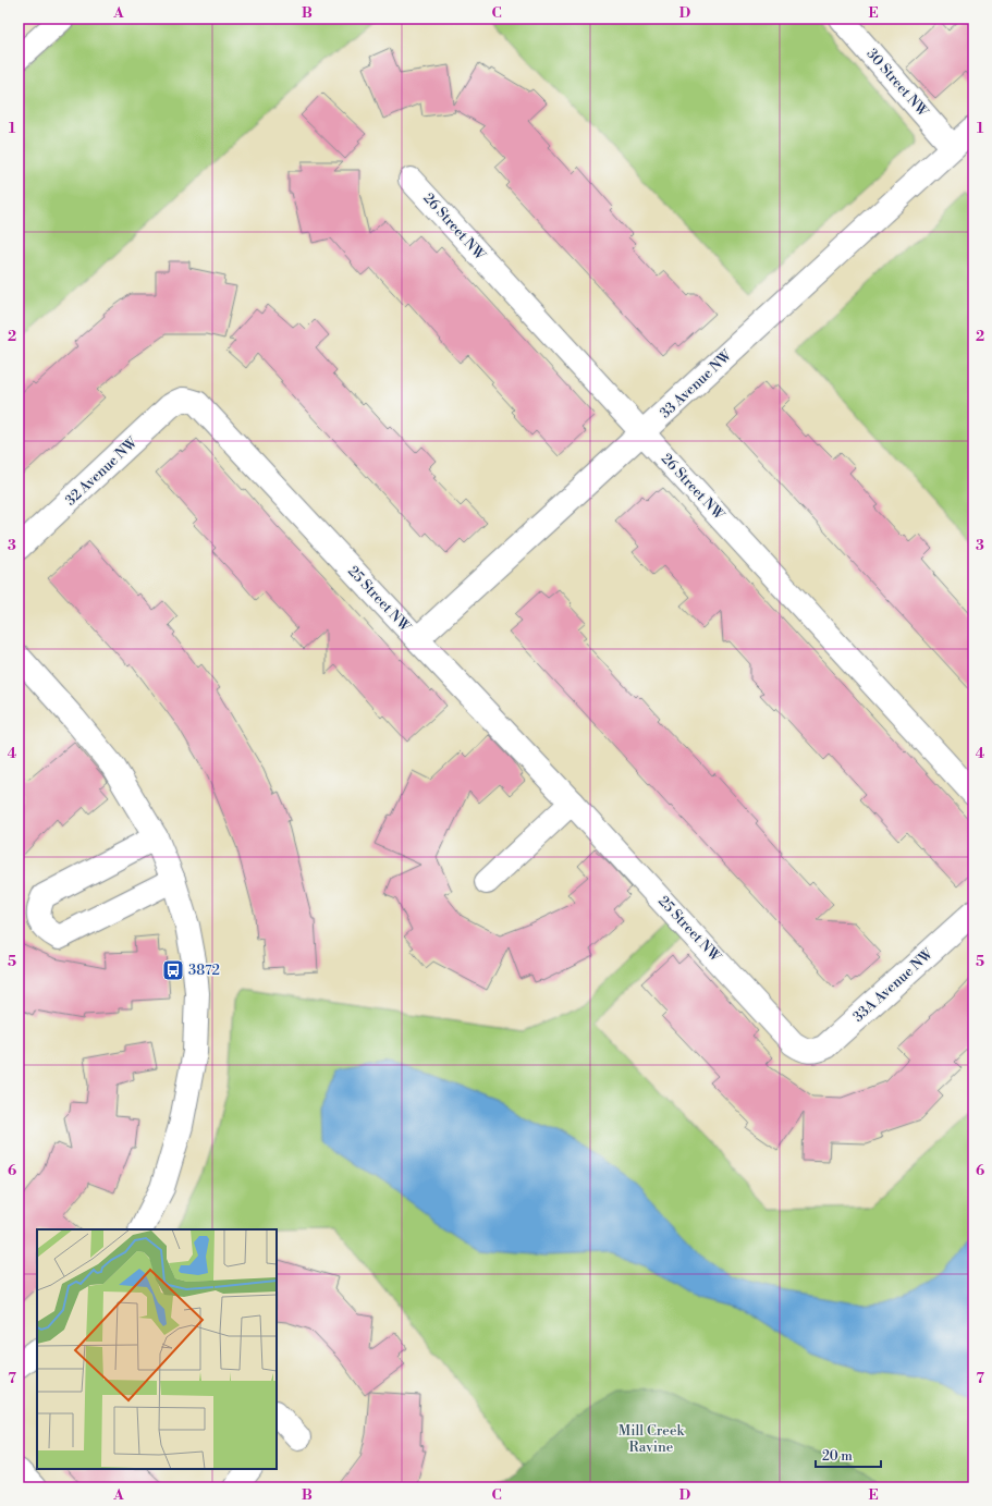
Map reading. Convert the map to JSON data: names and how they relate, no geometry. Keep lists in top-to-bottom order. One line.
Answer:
{"streets":{"street":["30 Street NW","26 Street NW","33 Avenue NW","32 Avenue NW","25 Street NW","33A Avenue NW"]},"crossings":[["30 Street NW","33 Avenue NW"],["26 Street NW","33 Avenue NW"],["33 Avenue NW","25 Street NW"],["32 Avenue NW","25 Street NW"],["25 Street NW","33A Avenue NW"]],"parks":["Mill Creek Ravine"],"places":{"bus stop":["3872"]},"scale_bar":"20 m","grid":{"columns":["A","B","C","D","E"],"rows":["1","2","3","4","5","6","7"]}}
